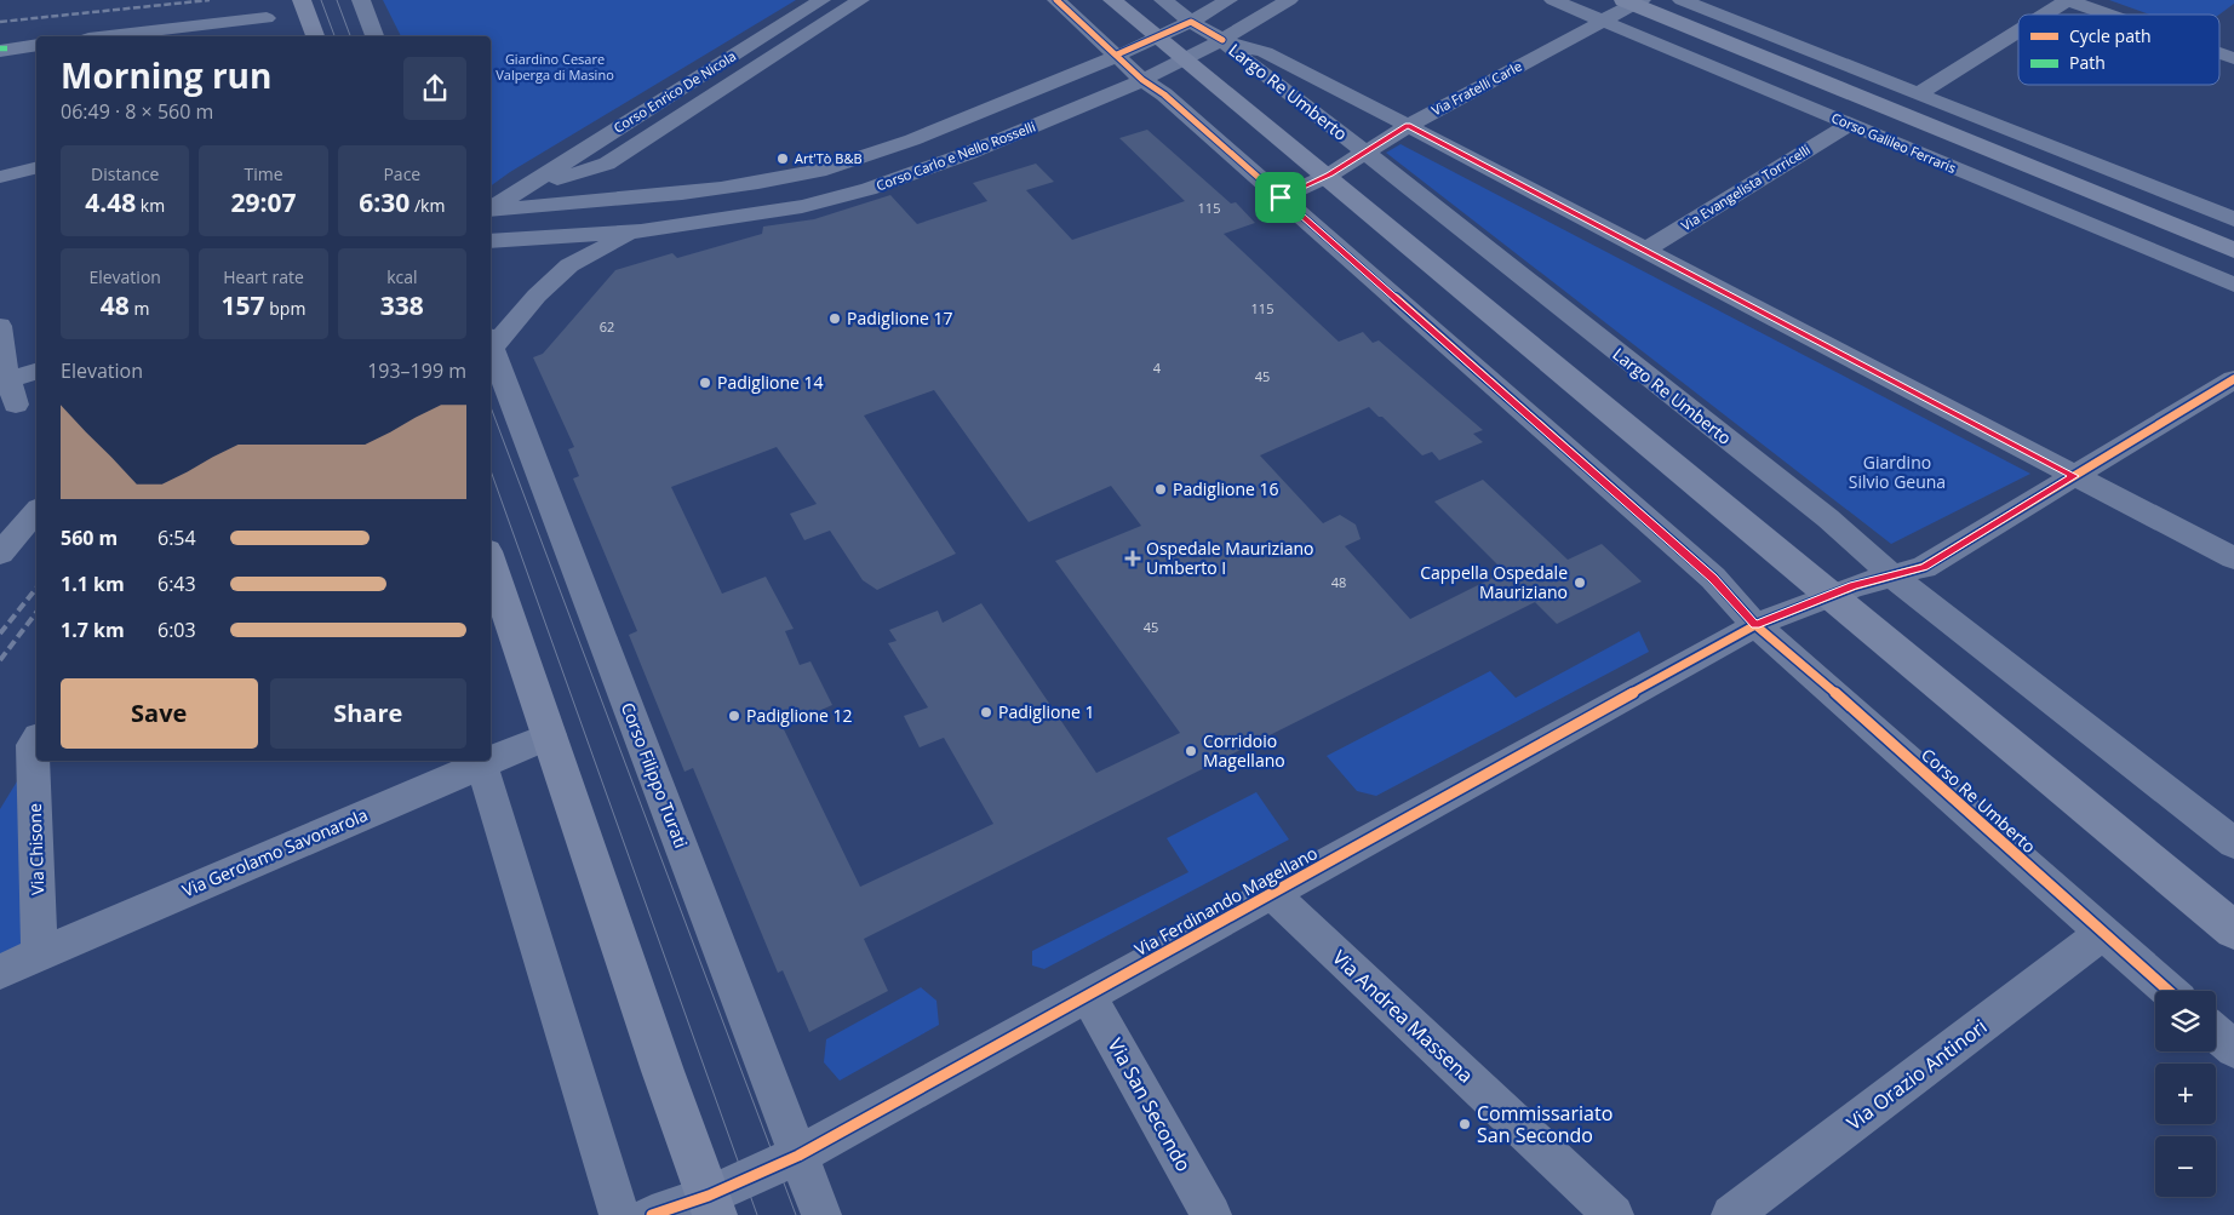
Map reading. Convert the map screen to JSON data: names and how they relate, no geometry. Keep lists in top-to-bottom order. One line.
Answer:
{"streets":{"main road":["Corso Galileo Ferraris"],"street":["Via Fratelli Carle","Corso Enrico De Nicola","Largo Re Umberto","Corso Carlo e Nello Rosselli","Via Evangelista Torricelli","Corso Filippo Turati","Corso Re Umberto","Via Chisone","Via Gerolamo Savonarola","Via Ferdinando Magellano","Via Andrea Massena","Via Orazio Antinori","Via San Secondo"]},"crossings":[["Via Fratelli Carle","Largo Re Umberto"],["Via Fratelli Carle","Corso Galileo Ferraris"],["Largo Re Umberto","Corso Carlo e Nello Rosselli"],["Largo Re Umberto","Via Evangelista Torricelli"],["Corso Galileo Ferraris","Via Evangelista Torricelli"],["Corso Filippo Turati","Via Ferdinando Magellano"],["Corso Re Umberto","Via Ferdinando Magellano"],["Corso Re Umberto","Via Orazio Antinori"],["Via Chisone","Via Gerolamo Savonarola"],["Via Ferdinando Magellano","Via Andrea Massena"],["Via Ferdinando Magellano","Via San Secondo"]],"parks":["Giardino Cesare Valperga di Masino","Giardino Silvio Geuna"],"places":{"other":["Art'Tò B&B","Padiglione 17","Padiglione 14","Padiglione 16","Cappella Ospedale Mauriziano","Padiglione 1","Padiglione 12","Corridoio Magellano","Commissariato San Secondo"],"health":["Ospedale Mauriziano Umberto I"]},"house_numbers":["115","115","62","4","45","48","45"],"legend":["Cycle path","Path"],"page":{"heading":["Morning run","06:49 · 8 × 560 m"],"stats":[["Distance","4.48 km"],["Time","29:07"],["Pace","6:30 /km"],["Elevation","48 m"],["Heart rate","157 bpm"],["kcal","338"]],"chart":["Elevation","193–199 m"],"list":[{"name":"560 m","note":"6:54"},{"name":"1.1 km","note":"6:43"},{"name":"1.7 km","note":"6:03"}],"buttons":["Save","Share"],"map_buttons":["+","−"]}}
